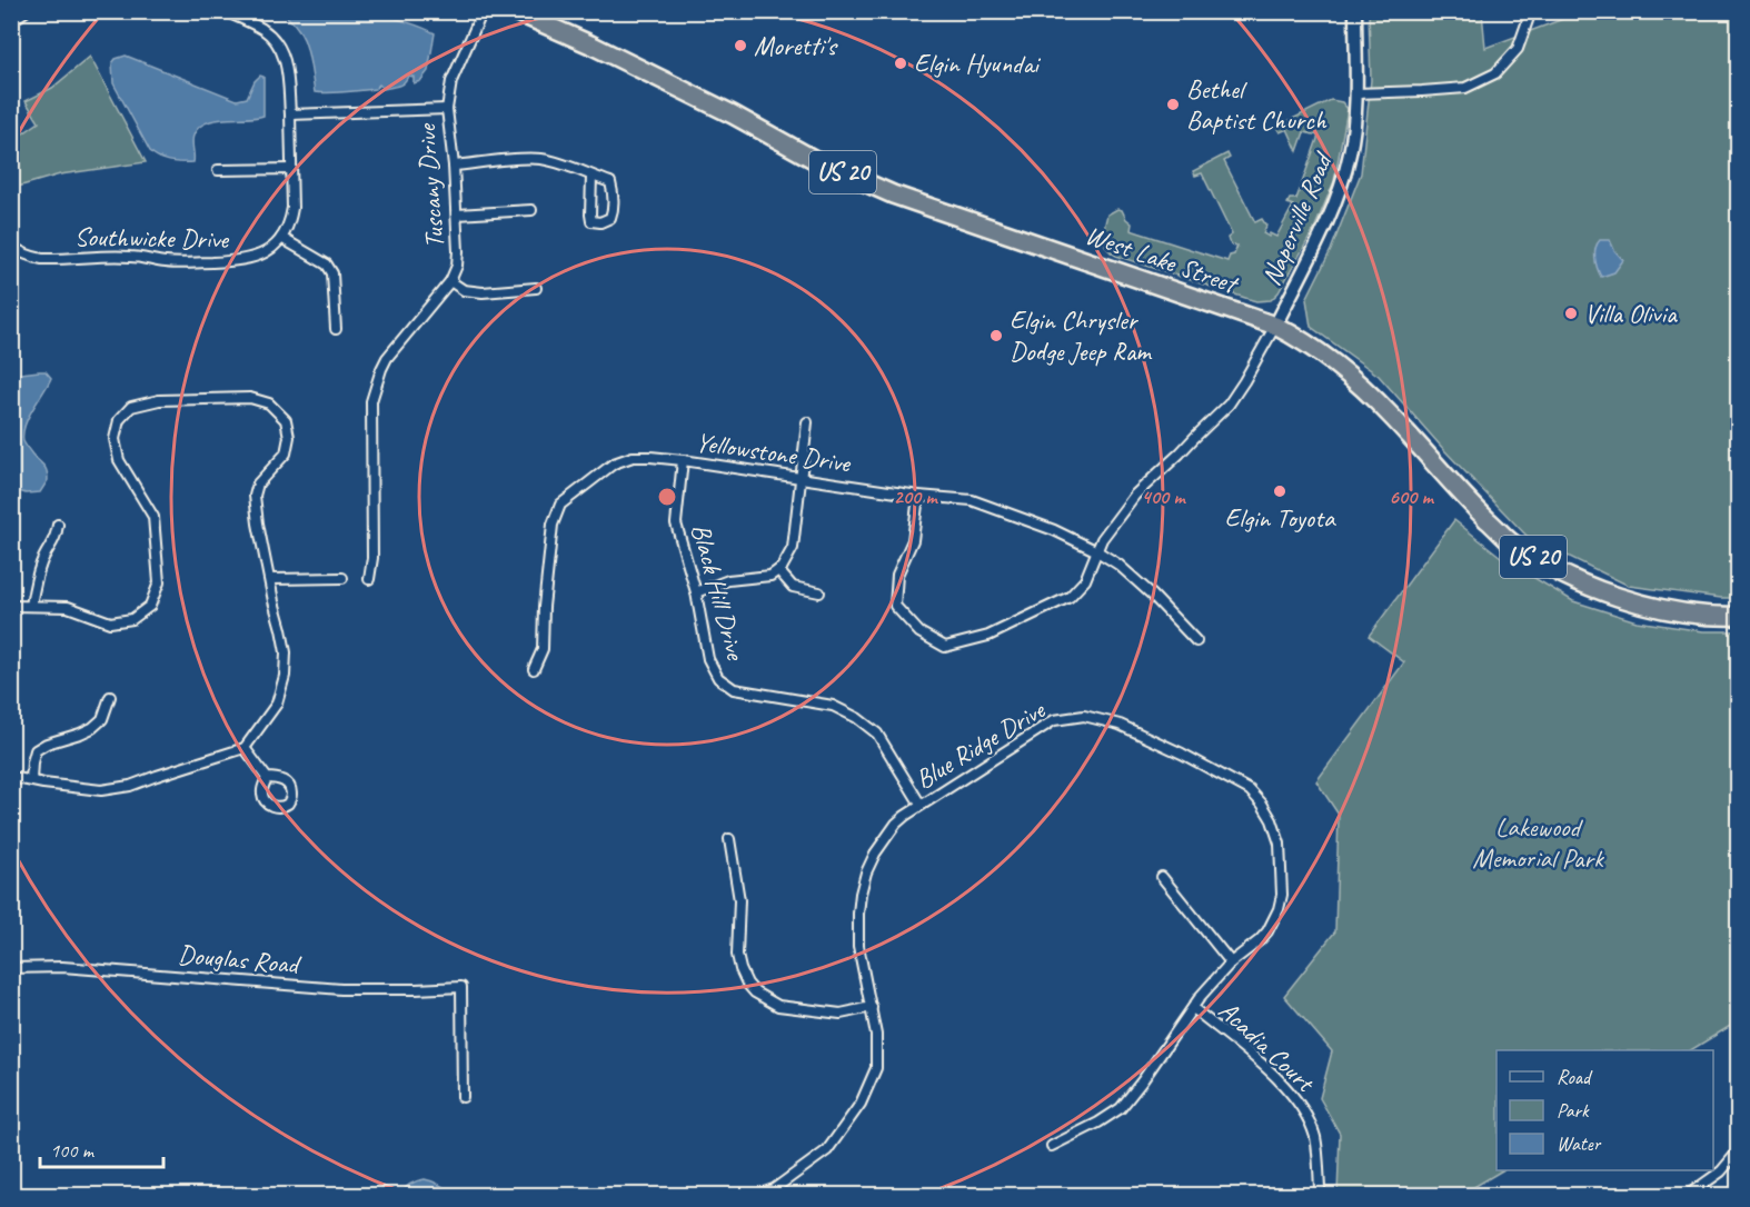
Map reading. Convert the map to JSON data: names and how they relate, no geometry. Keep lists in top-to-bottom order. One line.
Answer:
{"streets":{"highway":["US 20","West Lake Street"],"street":["Tuscany Drive","Naperville Road","Southwicke Drive","Yellowstone Drive","Black Hill Drive","Blue Ridge Drive","Douglas Road","Acadia Court"]},"crossings":[["Naperville Road","West Lake Street"],["Yellowstone Drive","Black Hill Drive"],["Black Hill Drive","Blue Ridge Drive"],["Blue Ridge Drive","Acadia Court"]],"parks":["Lakewood Memorial Park"],"places":["Moretti's","Elgin Hyundai","Bethel Baptist Church","Villa Olivia","Elgin Chrysler Dodge Jeep Ram","Elgin Toyota"],"legend":["Road","Park","Water"],"scale_bar":"100 m","rings":["200 m","400 m","600 m"]}
